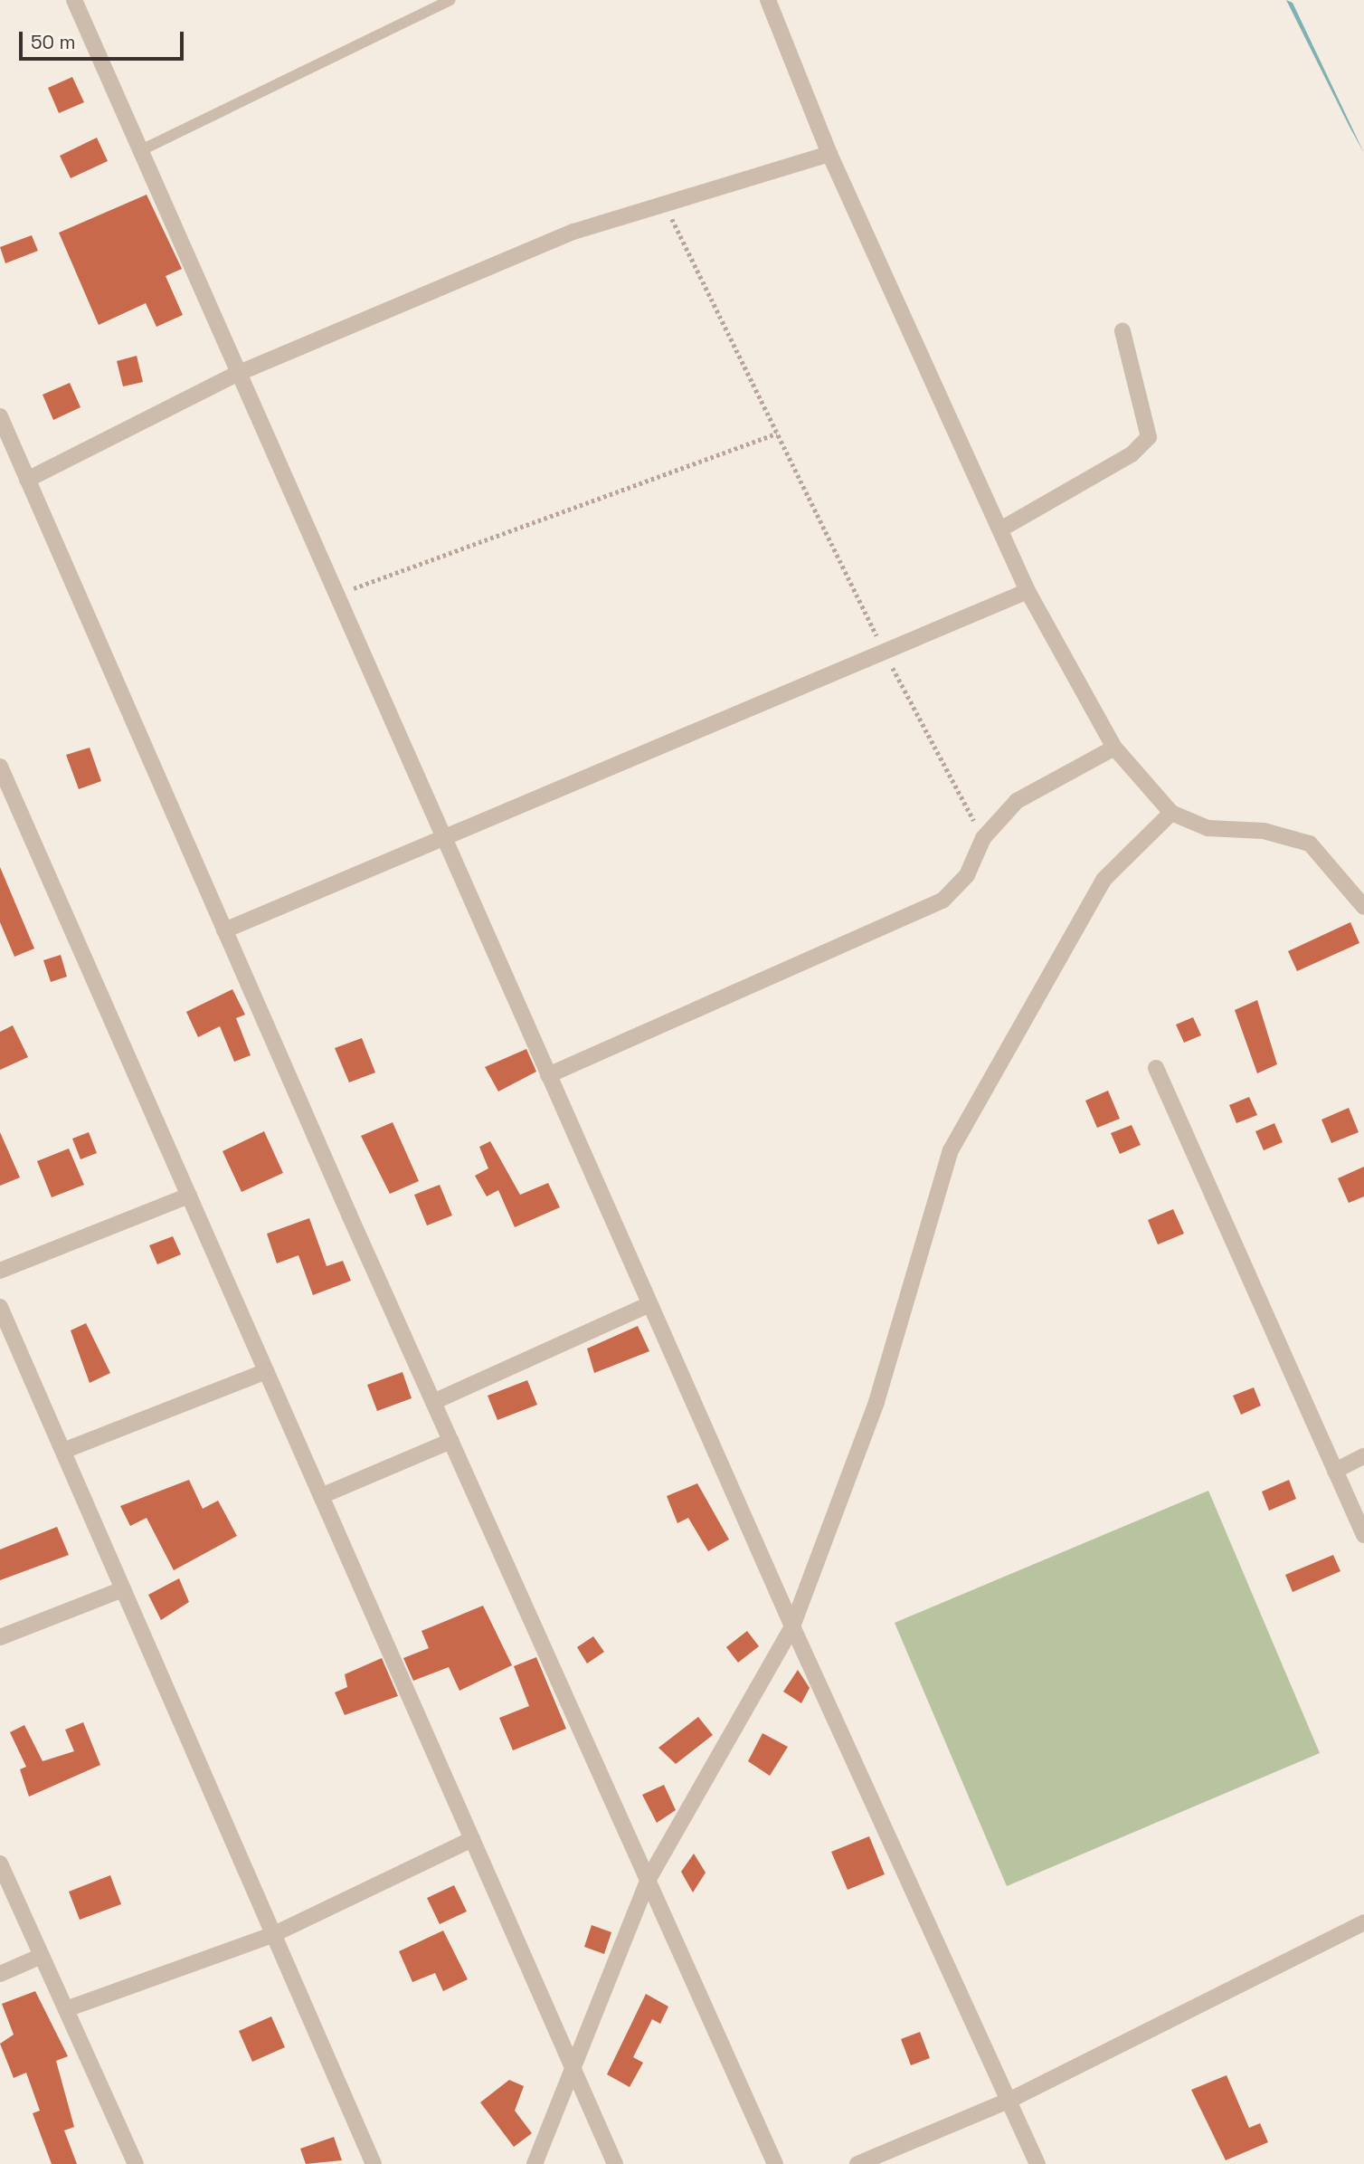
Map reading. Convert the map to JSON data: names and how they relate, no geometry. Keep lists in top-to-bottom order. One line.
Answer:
{"scale_bar":"50 m"}
